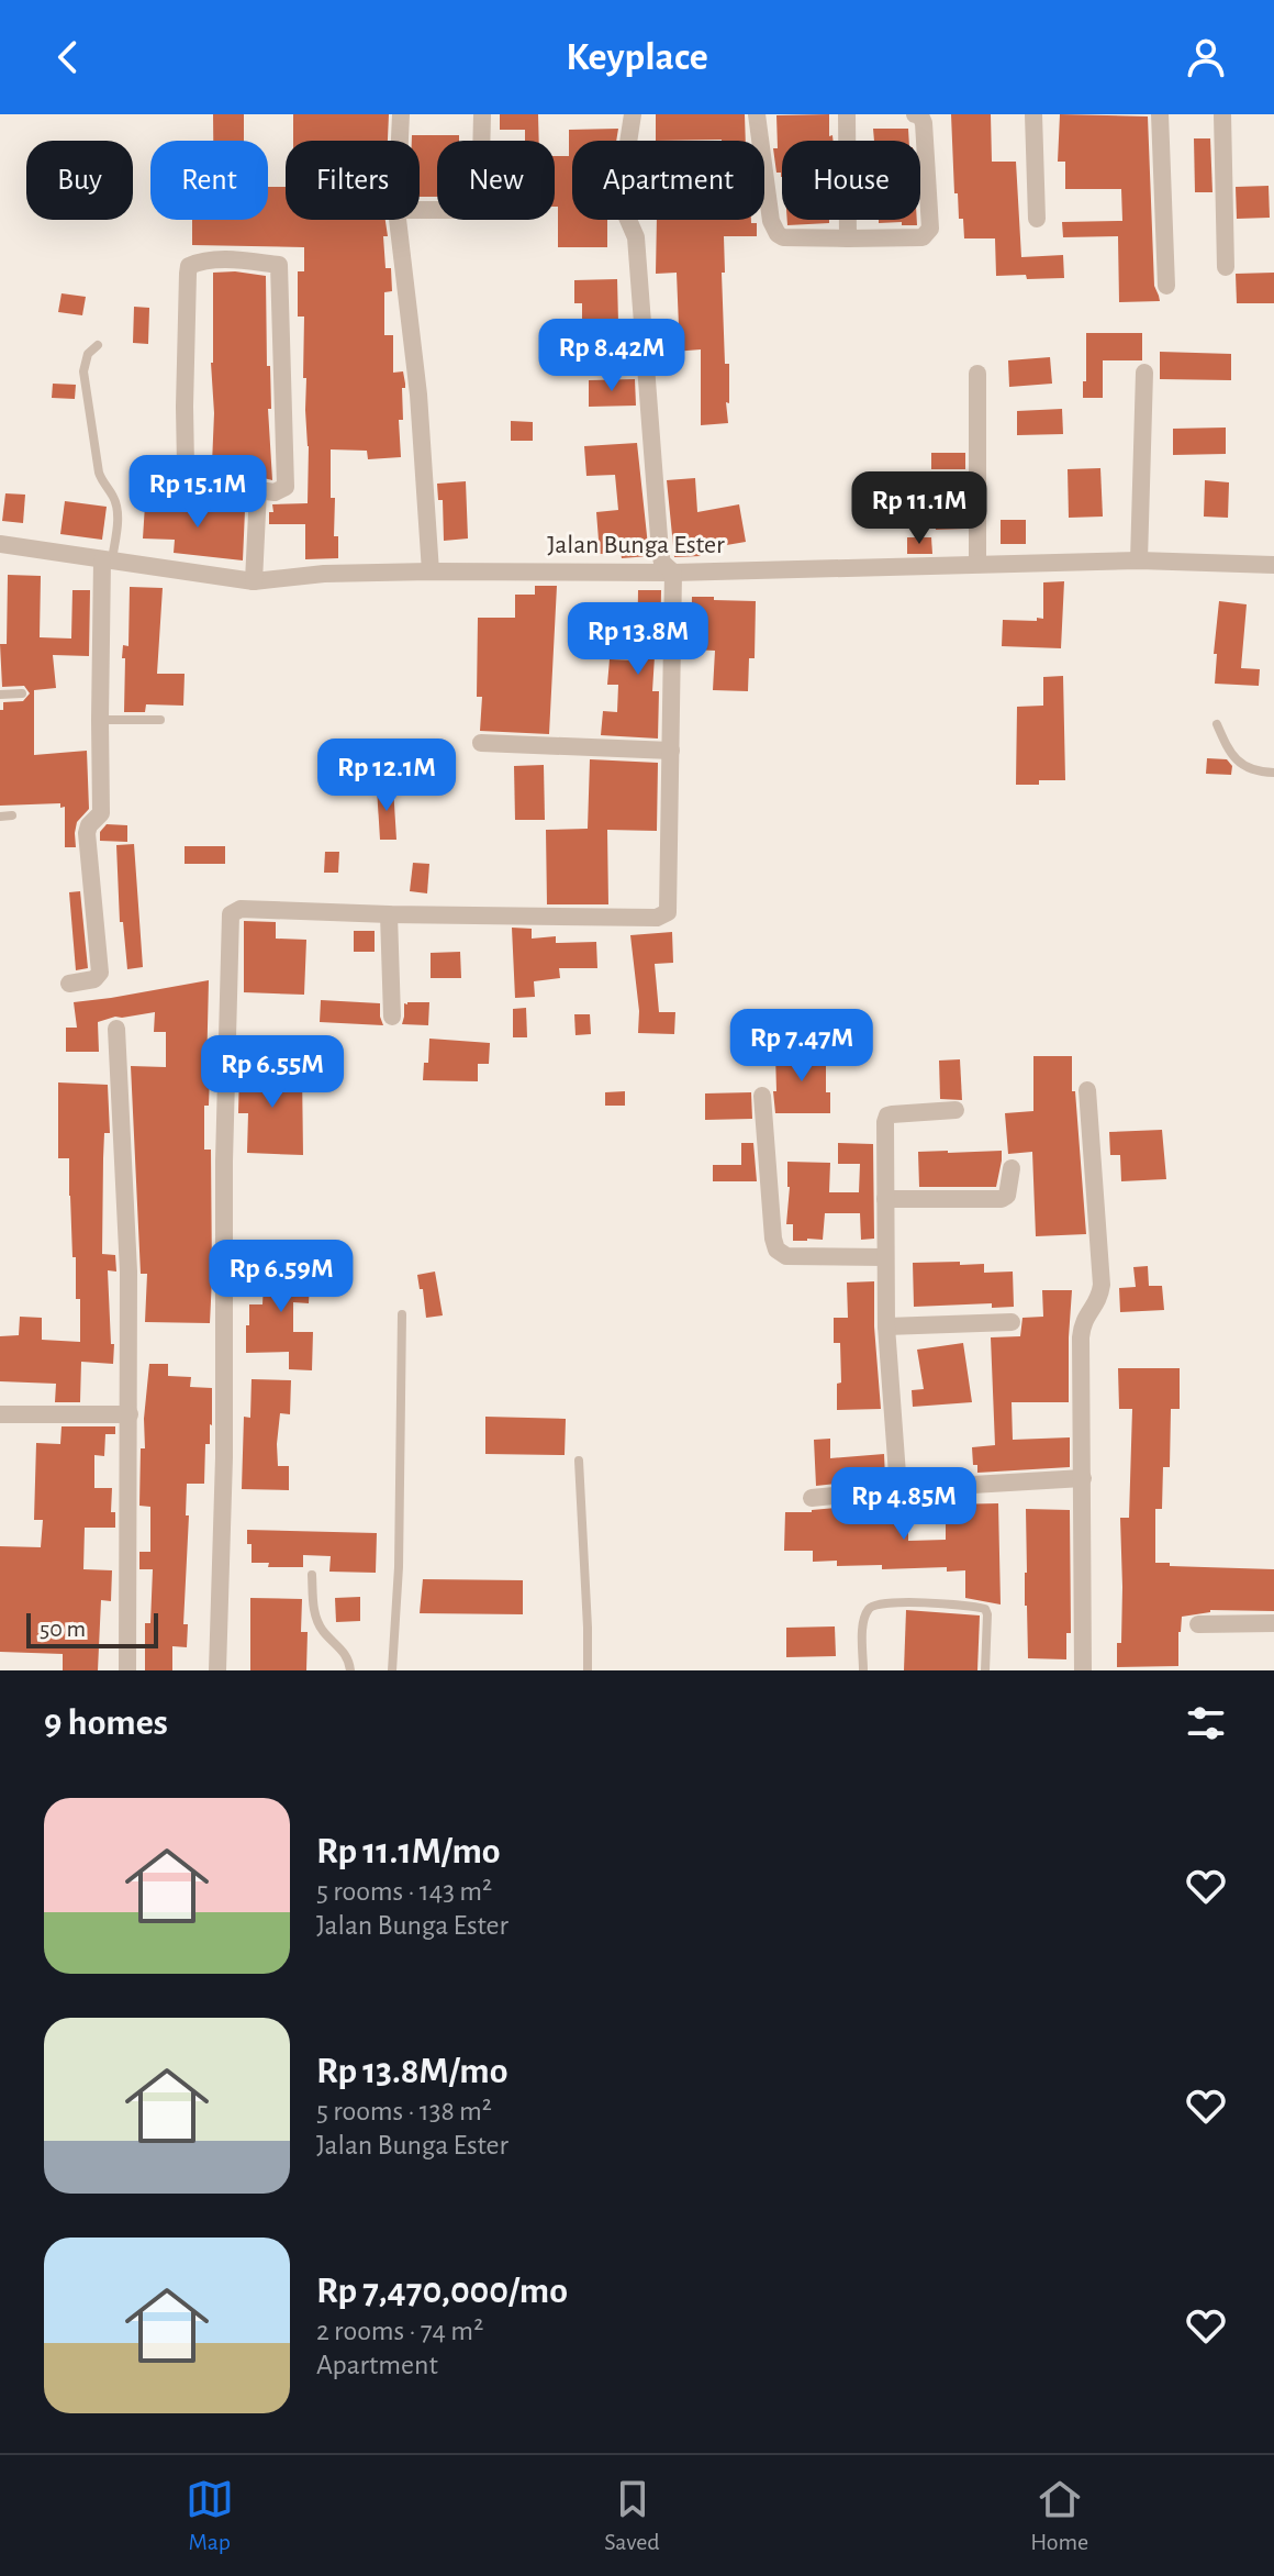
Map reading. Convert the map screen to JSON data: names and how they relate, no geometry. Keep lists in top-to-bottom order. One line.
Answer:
{"streets":{"street":["Jalan Bunga Ester"]},"scale_bar":"50 m","page":{"header":"Keyplace","chip":["Buy","Rent","Filters","New","Apartment","House"],"price":["Rp 8.42M","Rp 15.1M","Rp 11.1M","Rp 13.8M","Rp 12.1M","Rp 7.47M","Rp 6.55M","Rp 6.59M","Rp 4.85M"],"scale":"50 m","heading":"9 homes","list":[{"name":"Rp 11.1M/mo","note":"5 rooms · 143 m² · Jalan Bunga Ester"},{"name":"Rp 13.8M/mo","note":"5 rooms · 138 m² · Jalan Bunga Ester"},{"name":"Rp 7,470,000/mo","note":"2 rooms · 74 m² · Apartment"}],"tabs":["Map","Saved","Home"]}}
